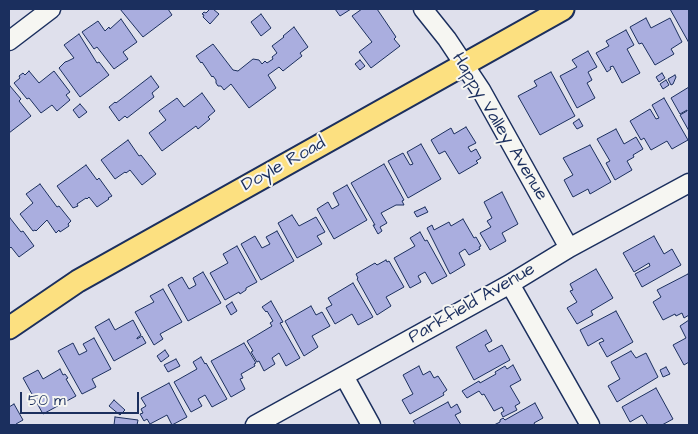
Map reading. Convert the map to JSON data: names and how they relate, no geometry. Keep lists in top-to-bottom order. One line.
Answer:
{"streets":{"main road":["Doyle Road"],"street":["Happy Valley Avenue","Parkfield Avenue"]},"crossings":[["Happy Valley Avenue","Doyle Road"],["Happy Valley Avenue","Parkfield Avenue"]],"scale_bar":"50 m"}
